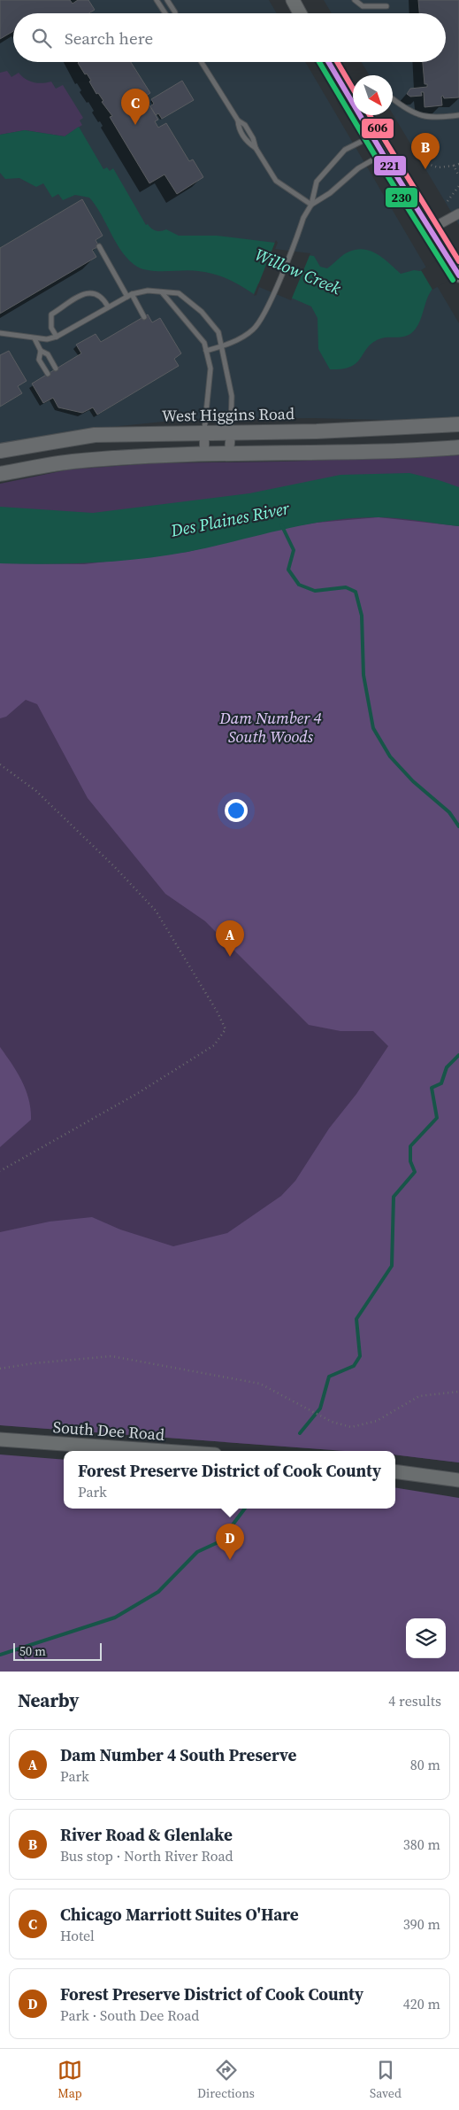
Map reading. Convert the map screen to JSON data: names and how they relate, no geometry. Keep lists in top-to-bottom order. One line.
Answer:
{"streets":{"main road":["West Higgins Road","South Dee Road"]},"water":["Willow Creek","Des Plaines River"],"parks":["Dam Number 4 South Woods"],"lines":["transit line 221","transit line 230","transit line 606"],"scale_bar":"50 m","north":"bottom right","page":{"search":"Search here","pins":["C","B","A","D"],"popup":["Forest Preserve District of Cook County","Park"],"scale":"50 m","heading":["Nearby","4 results"],"list":[{"mark":"A","name":"Dam Number 4 South Preserve","note":"Park","value":"80 m"},{"mark":"B","name":"River Road & Glenlake","note":"Bus stop · North River Road","value":"380 m"},{"mark":"C","name":"Chicago Marriott Suites O'Hare","note":"Hotel","value":"390 m"},{"mark":"D","name":"Forest Preserve District of Cook County","note":"Park · South Dee Road","value":"420 m"}],"nav":["Map","Directions","Saved"]}}
